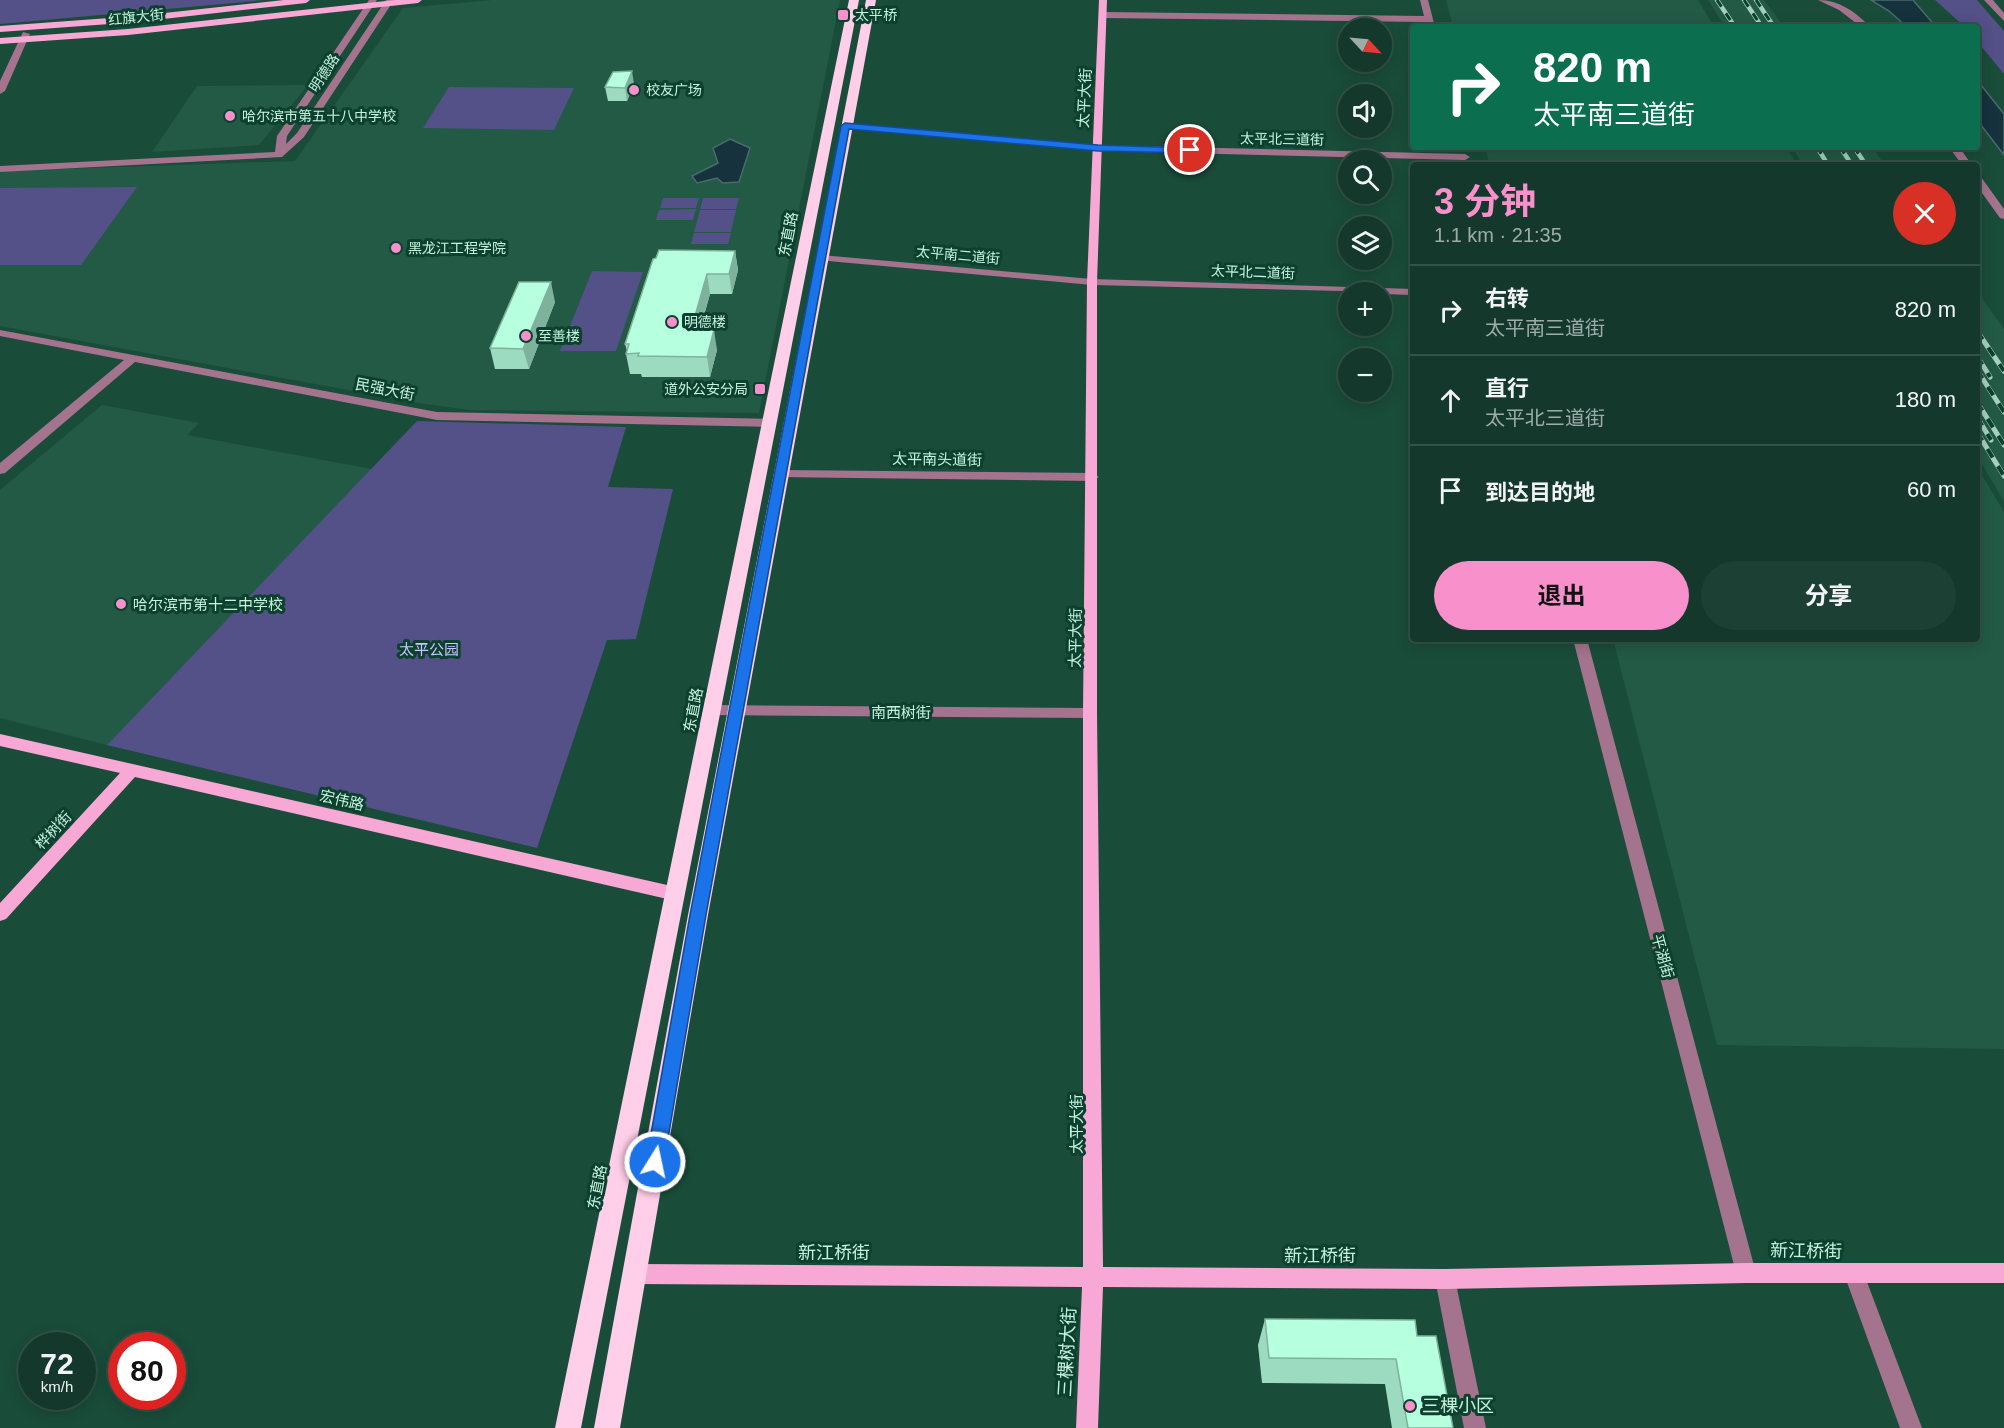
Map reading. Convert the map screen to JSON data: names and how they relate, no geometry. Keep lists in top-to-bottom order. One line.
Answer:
{"streets":{"highway":["东直路"],"main road":["红旗大街","太平大街","宏伟路","桦树街","新江桥街","三棵树大街"],"street":["明德路","太平北三道街","太平南二道街","太平北二道街","民强大街","太平南头道街","南西树街","平湖街"]},"crossings":[["红旗大街","明德路"],["太平大街","太平北三道街"],["太平大街","太平南二道街"],["太平大街","太平北二道街"],["太平大街","太平南头道街"],["太平大街","南西树街"],["太平大街","新江桥街"],["太平大街","三棵树大街"],["东直路","民强大街"],["东直路","南西树街"],["东直路","宏伟路"],["太平南二道街","太平北二道街"],["宏伟路","桦树街"],["平湖街","新江桥街"],["新江桥街","三棵树大街"]],"parks":["太平公园"],"places":{"transit":["太平桥","道外公安分局"],"other":["校友广场","哈尔滨市第五十八中学校","黑龙江工程学院","明德楼","至善楼","哈尔滨市第十二中学校","三棵小区"]},"north":"bottom right","page":{"map_buttons":["+","−"],"turn":["820 m","太平南三道街"],"heading":["3 分钟","1.1 km · 21:35"],"list":[{"name":"右转","note":"太平南三道街","value":"820 m"},{"name":"直行","note":"太平北三道街","value":"180 m"},{"name":"到达目的地","value":"60 m"}],"buttons":["退出","分享"],"speed":"72 km/h","limit":"80"}}
